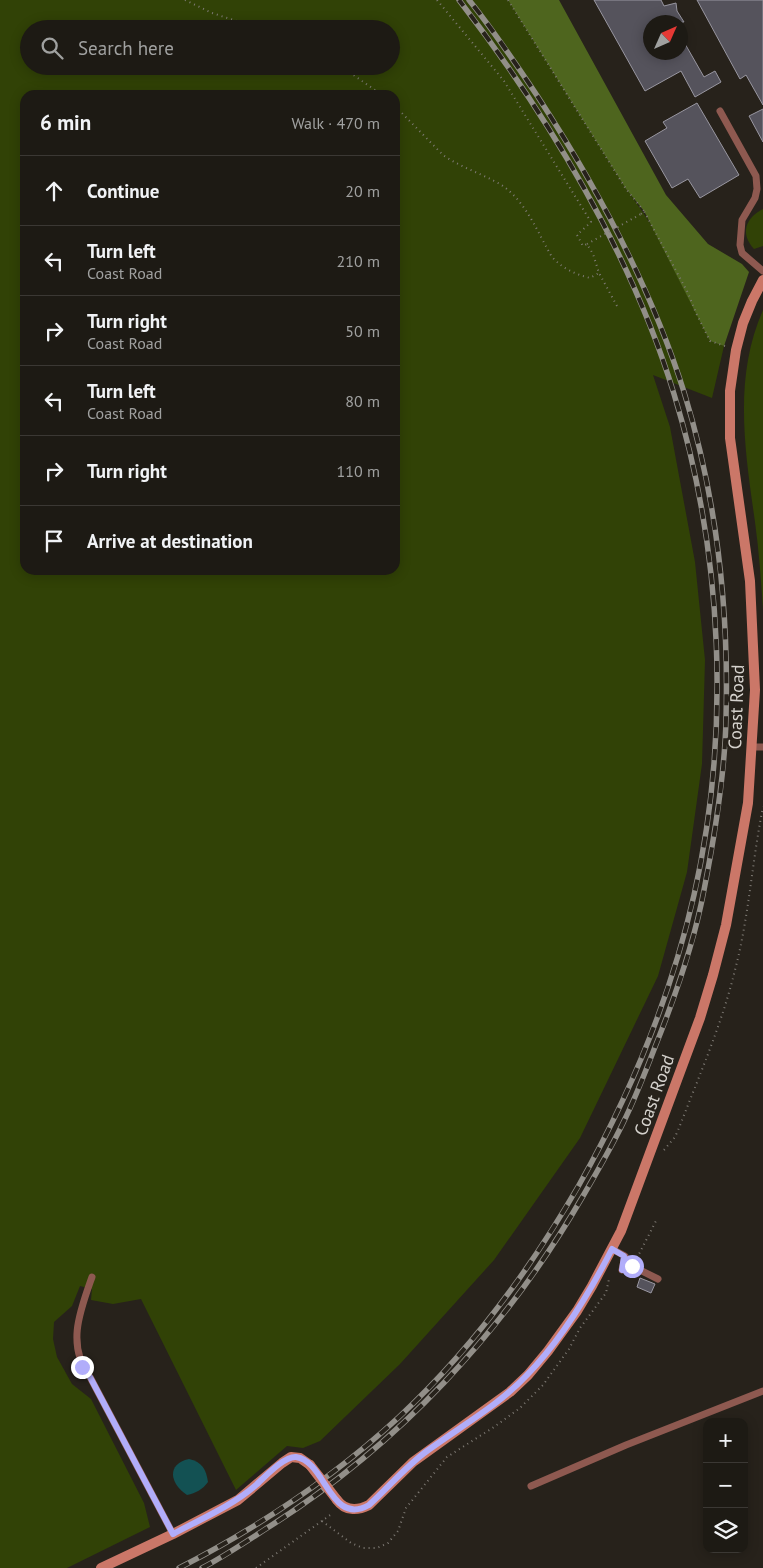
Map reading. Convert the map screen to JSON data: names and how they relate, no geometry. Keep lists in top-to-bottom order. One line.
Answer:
{"streets":{"street":["Coast Road"]},"north":"top right","page":{"search":"Search here","heading":["6 min","Walk · 470 m"],"list":[["Continue","20 m"],["Turn left","Coast Road","210 m"],["Turn right","Coast Road","50 m"],["Turn left","Coast Road","80 m"],["Turn right","110 m"],"Arrive at destination"],"map_buttons":["+","−"]}}
